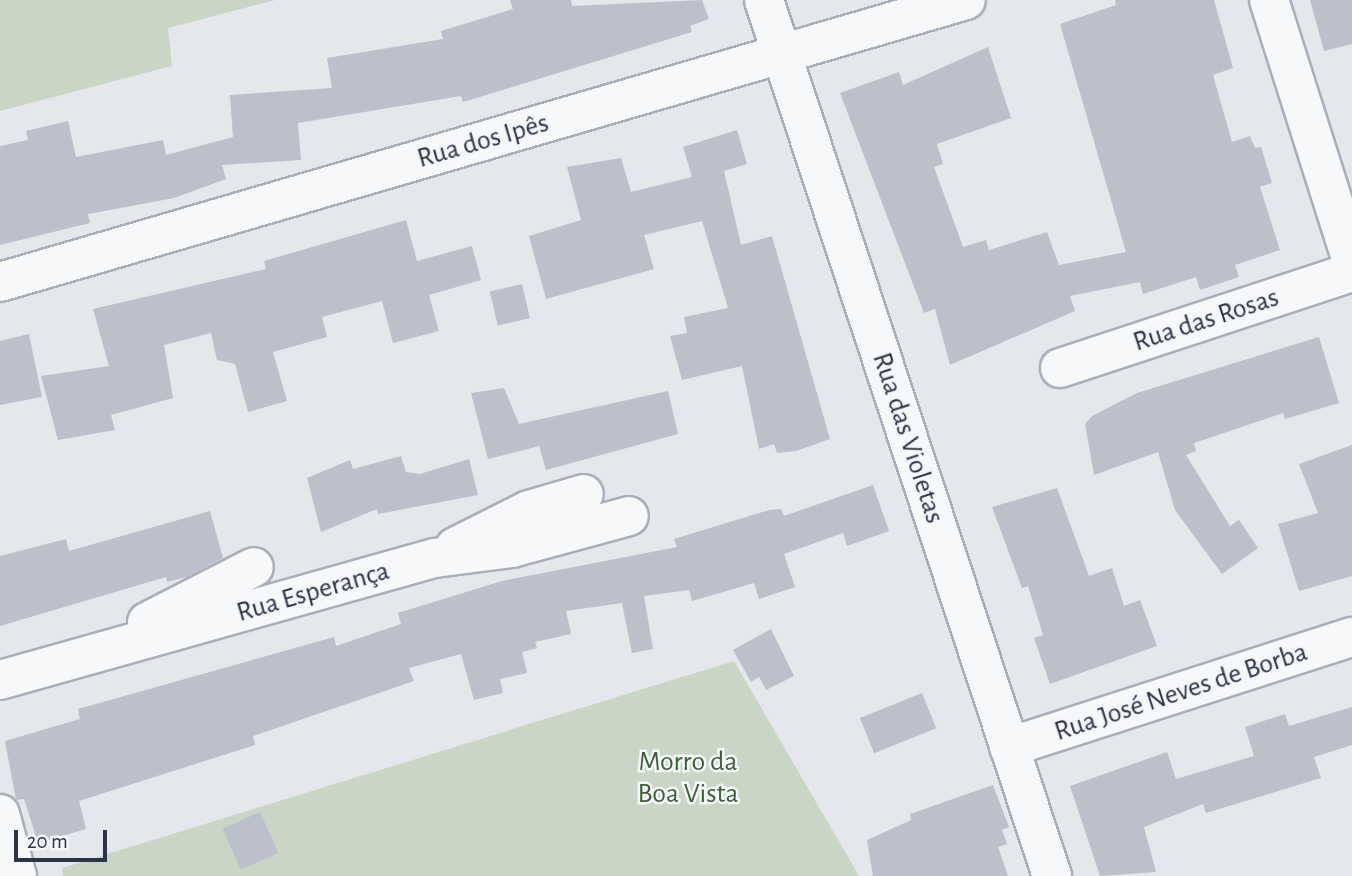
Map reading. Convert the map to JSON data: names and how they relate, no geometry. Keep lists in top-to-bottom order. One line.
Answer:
{"streets":{"street":["Rua dos Ipês","Rua das Rosas","Rua das Violetas","Rua Esperança","Rua José Neves de Borba"]},"crossings":[["Rua dos Ipês","Rua das Violetas"],["Rua das Violetas","Rua José Neves de Borba"]],"parks":["Morro da Boa Vista"],"scale_bar":"20 m"}
